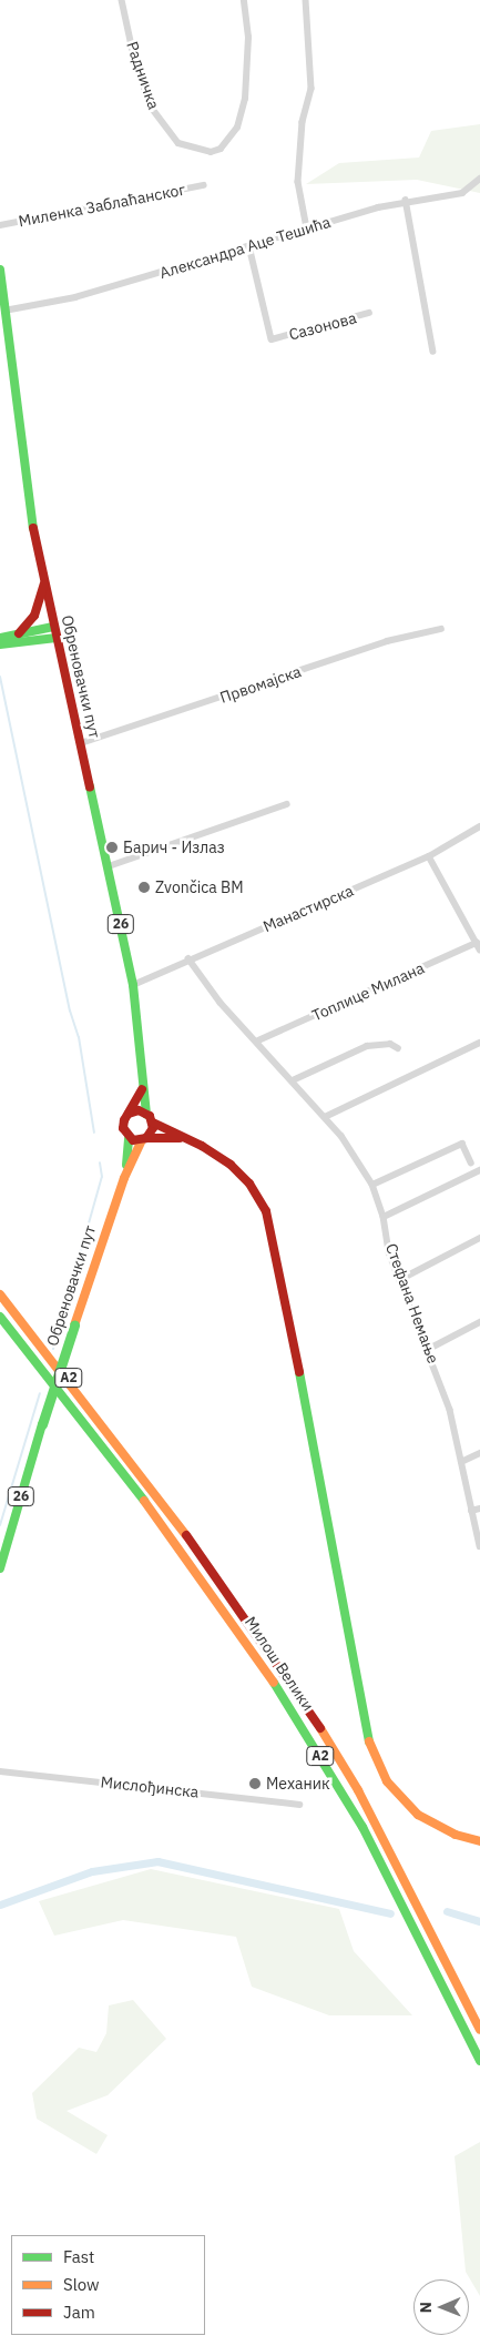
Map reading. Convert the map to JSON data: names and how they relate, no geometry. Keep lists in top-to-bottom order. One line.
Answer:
{"streets":{"main road":["Обреновачки пут","26","A2","Милош Велики"],"street":["Радничка","Миленка Заблаћанског","Александра Аце Тешића","Сазонова","Првомајска","Манастирска","Топлице Милана","Стефана Немање","Мислођинска"]},"crossings":[["Александра Аце Тешића","Сазонова"],["Александра Аце Тешића","Обреновачки пут"],["Обреновачки пут","Првомајска"],["Обреновачки пут","Манастирска"],["Обреновачки пут","26"],["Манастирска","Стефана Немање"],["Топлице Милана","Стефана Немање"]],"places":["Барич - Излаз","Zvončica BM","Механик"],"legend":["Fast","Slow","Jam"],"north":"left"}
